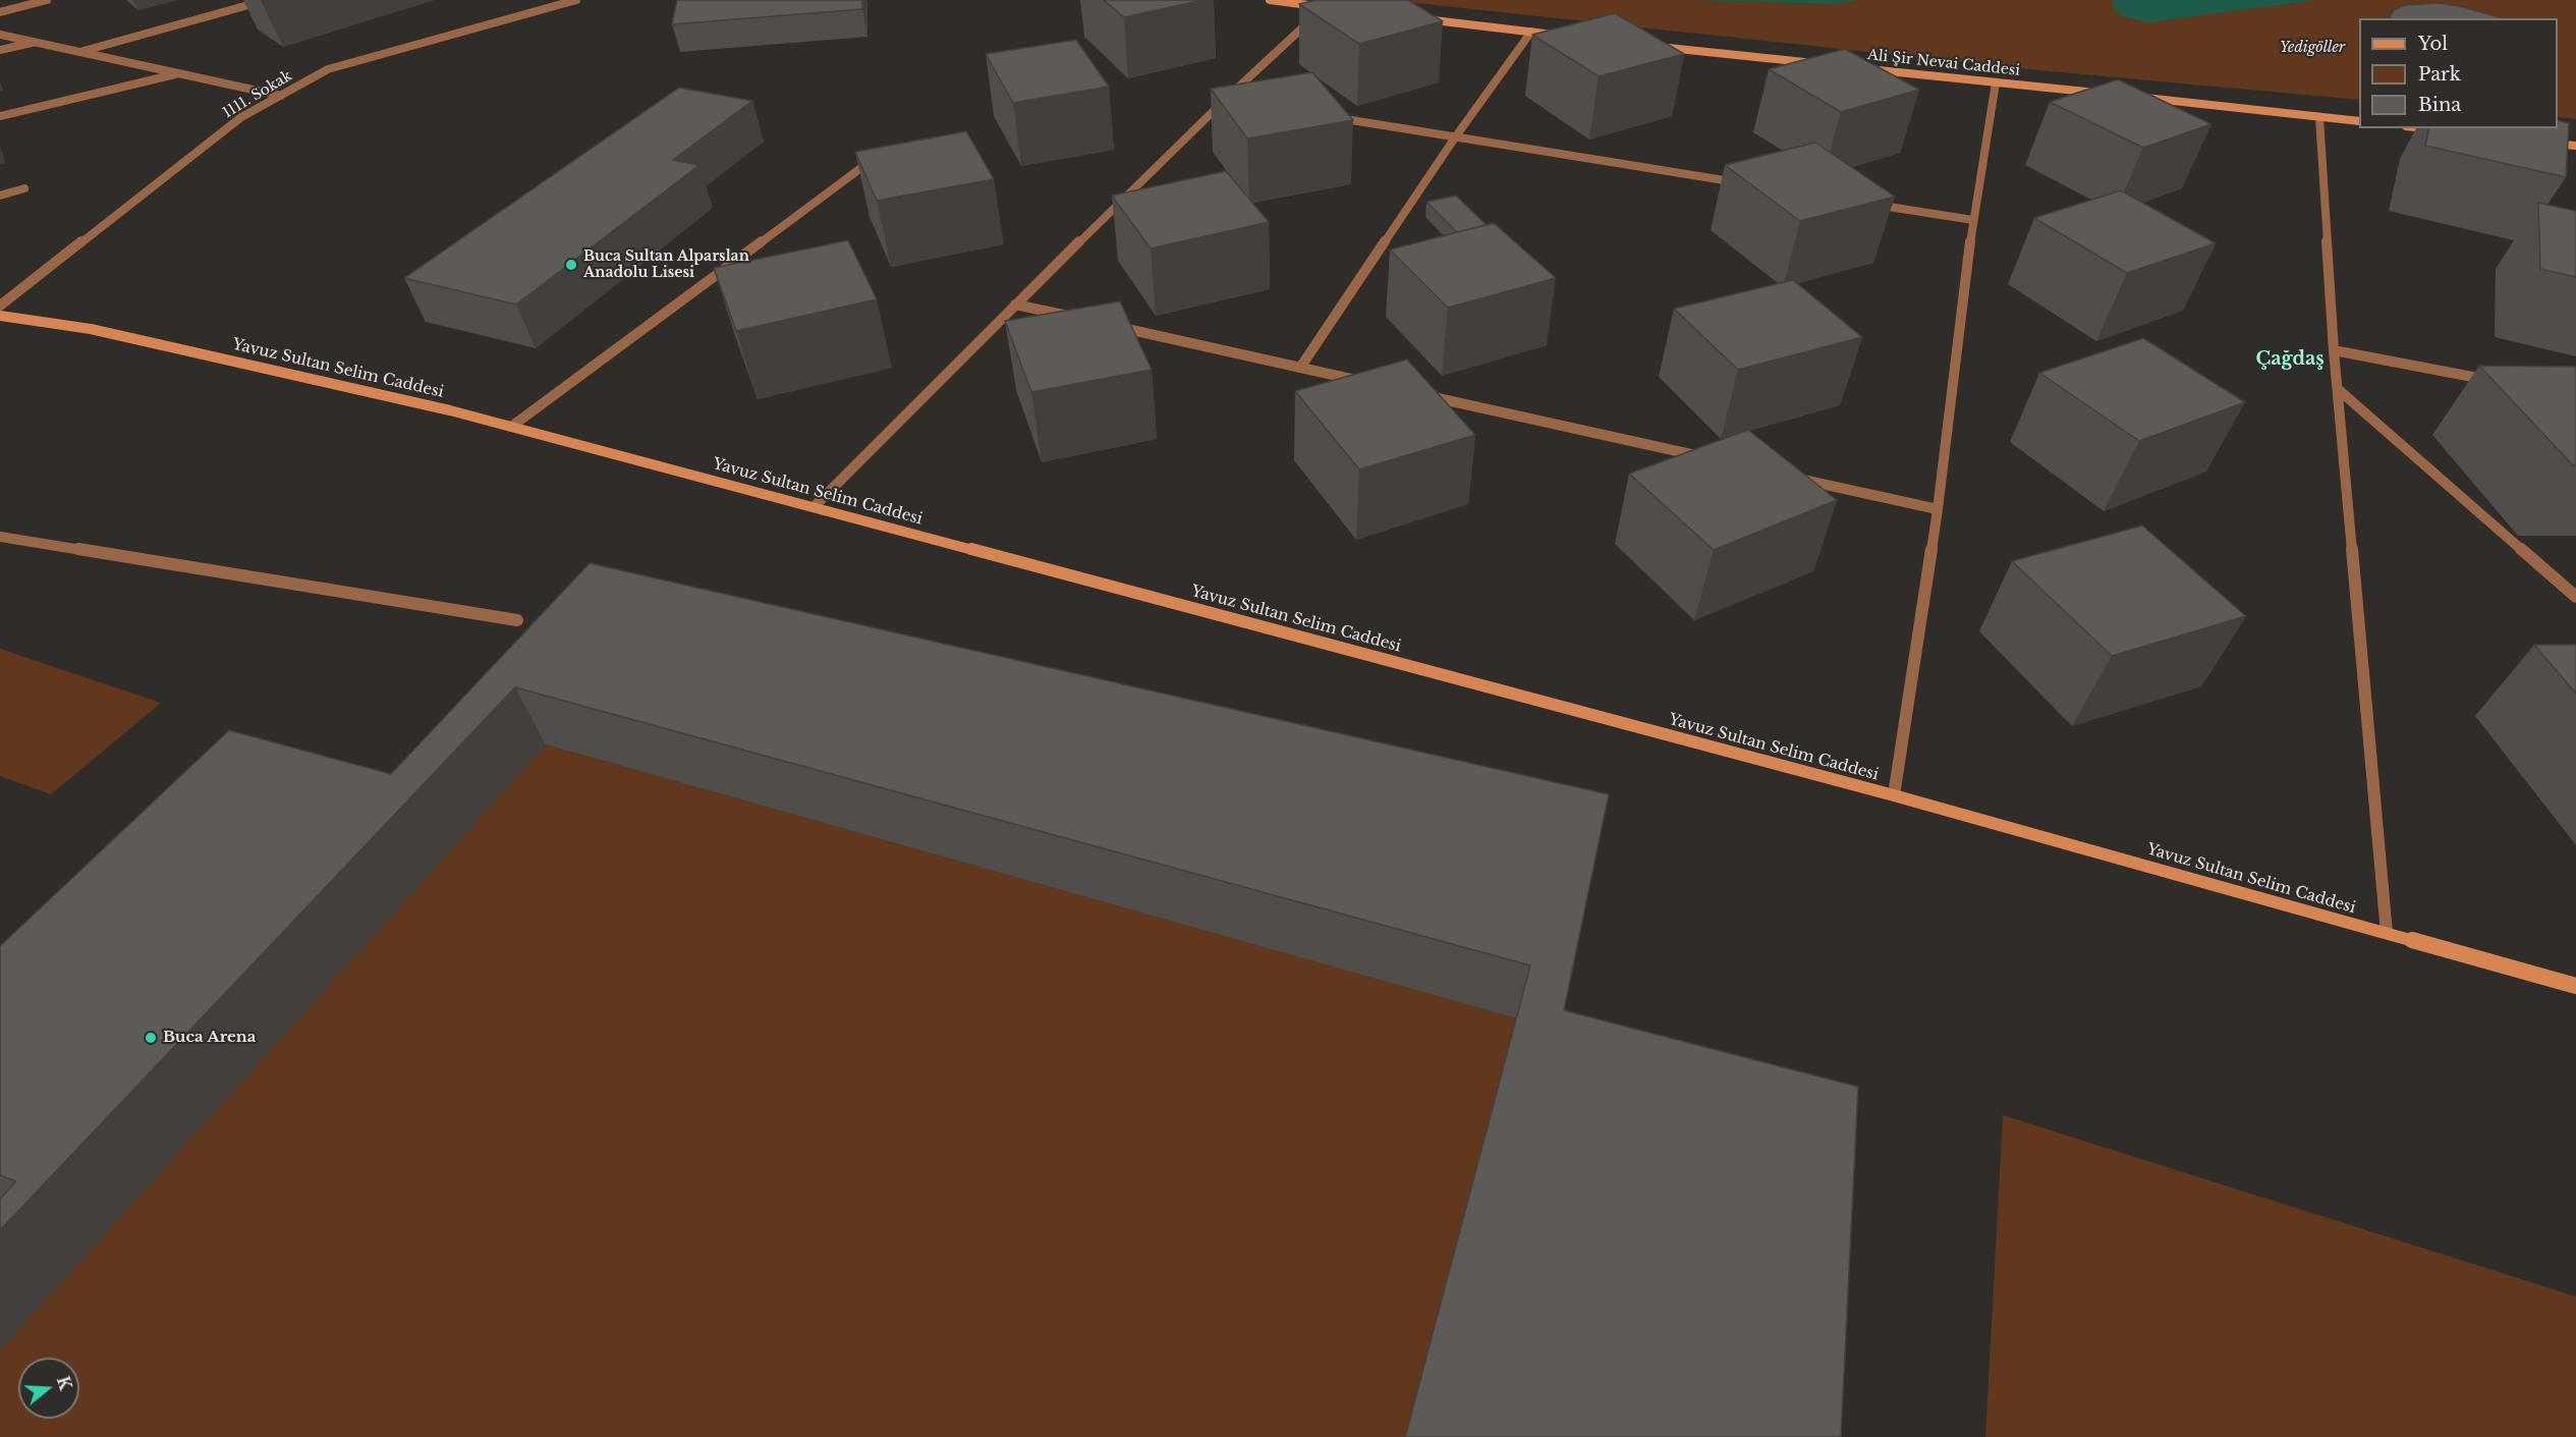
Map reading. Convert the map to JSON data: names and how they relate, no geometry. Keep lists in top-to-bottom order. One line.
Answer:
{"streets":{"street":["Ali Şir Nevai Caddesi","1111. Sokak","Yavuz Sultan Selim Caddesi"]},"districts":["Çağdaş"],"parks":["Yedigöller"],"places":["Buca Sultan Alparslan Anadolu Lisesi","Buca Arena"],"legend":["Yol","Park","Bina"],"north":"right"}
